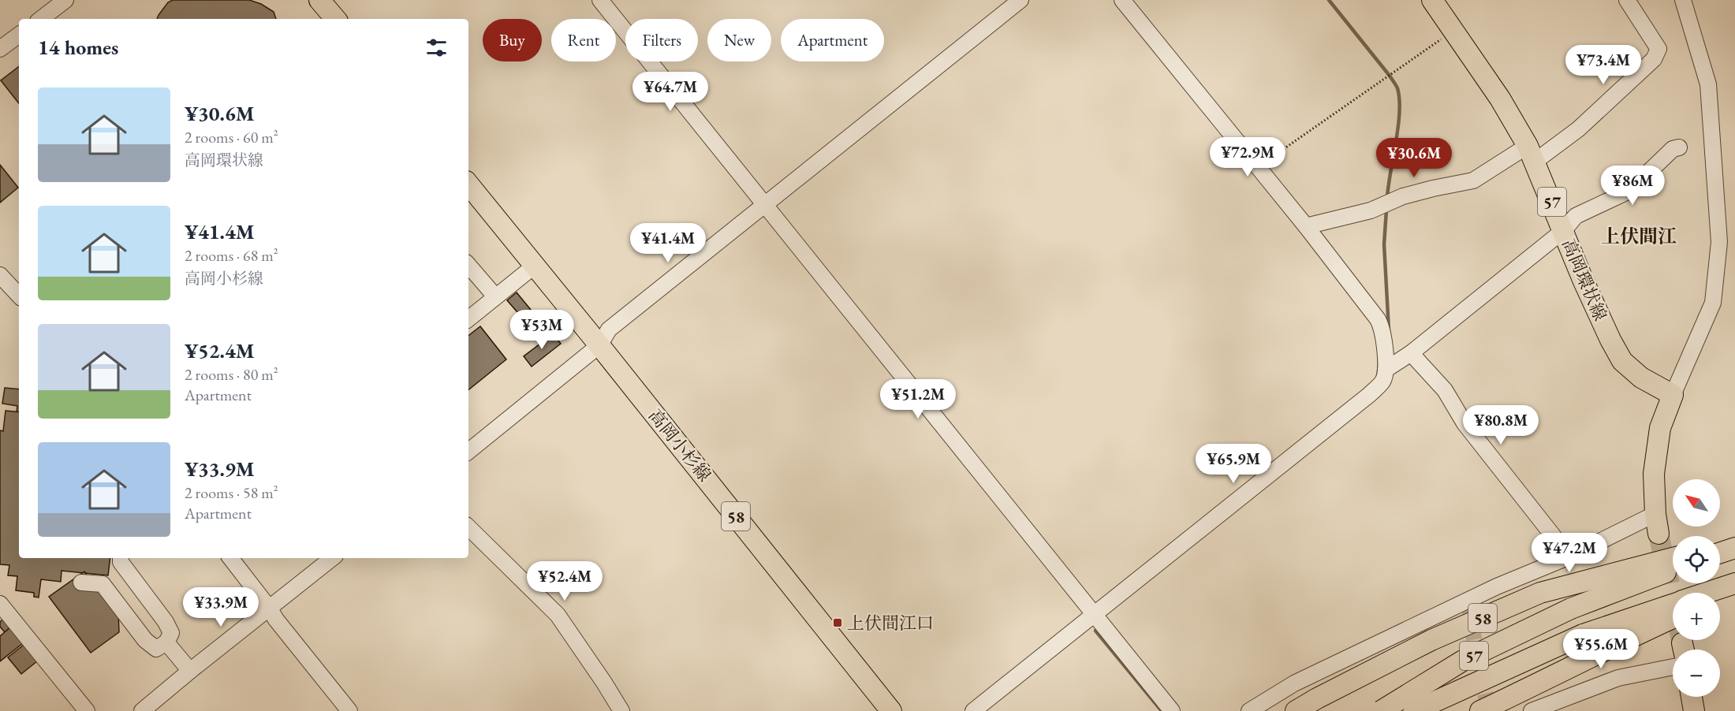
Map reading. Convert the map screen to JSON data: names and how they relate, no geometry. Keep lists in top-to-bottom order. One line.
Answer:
{"streets":{"main road":["57","高岡環状線","高岡小杉線","58"]},"districts":["上伏間江"],"places":{"transit":["上伏間江口"]},"north":"top left","page":{"chip":["Buy","Rent","Filters","New","Apartment"],"heading":"14 homes","price":["¥73.4M","¥64.7M","¥72.9M","¥30.6M","¥86M","¥41.4M","¥53M","¥51.2M","¥80.8M","¥65.9M","¥47.2M","¥52.4M","¥33.9M","¥55.6M"],"list":[{"name":"¥30.6M","note":"2 rooms · 60 m² · 高岡環状線"},{"name":"¥41.4M","note":"2 rooms · 68 m² · 高岡小杉線"},{"name":"¥52.4M","note":"2 rooms · 80 m² · Apartment"},{"name":"¥33.9M","note":"2 rooms · 58 m² · Apartment"}],"map_buttons":["+","−"]}}
